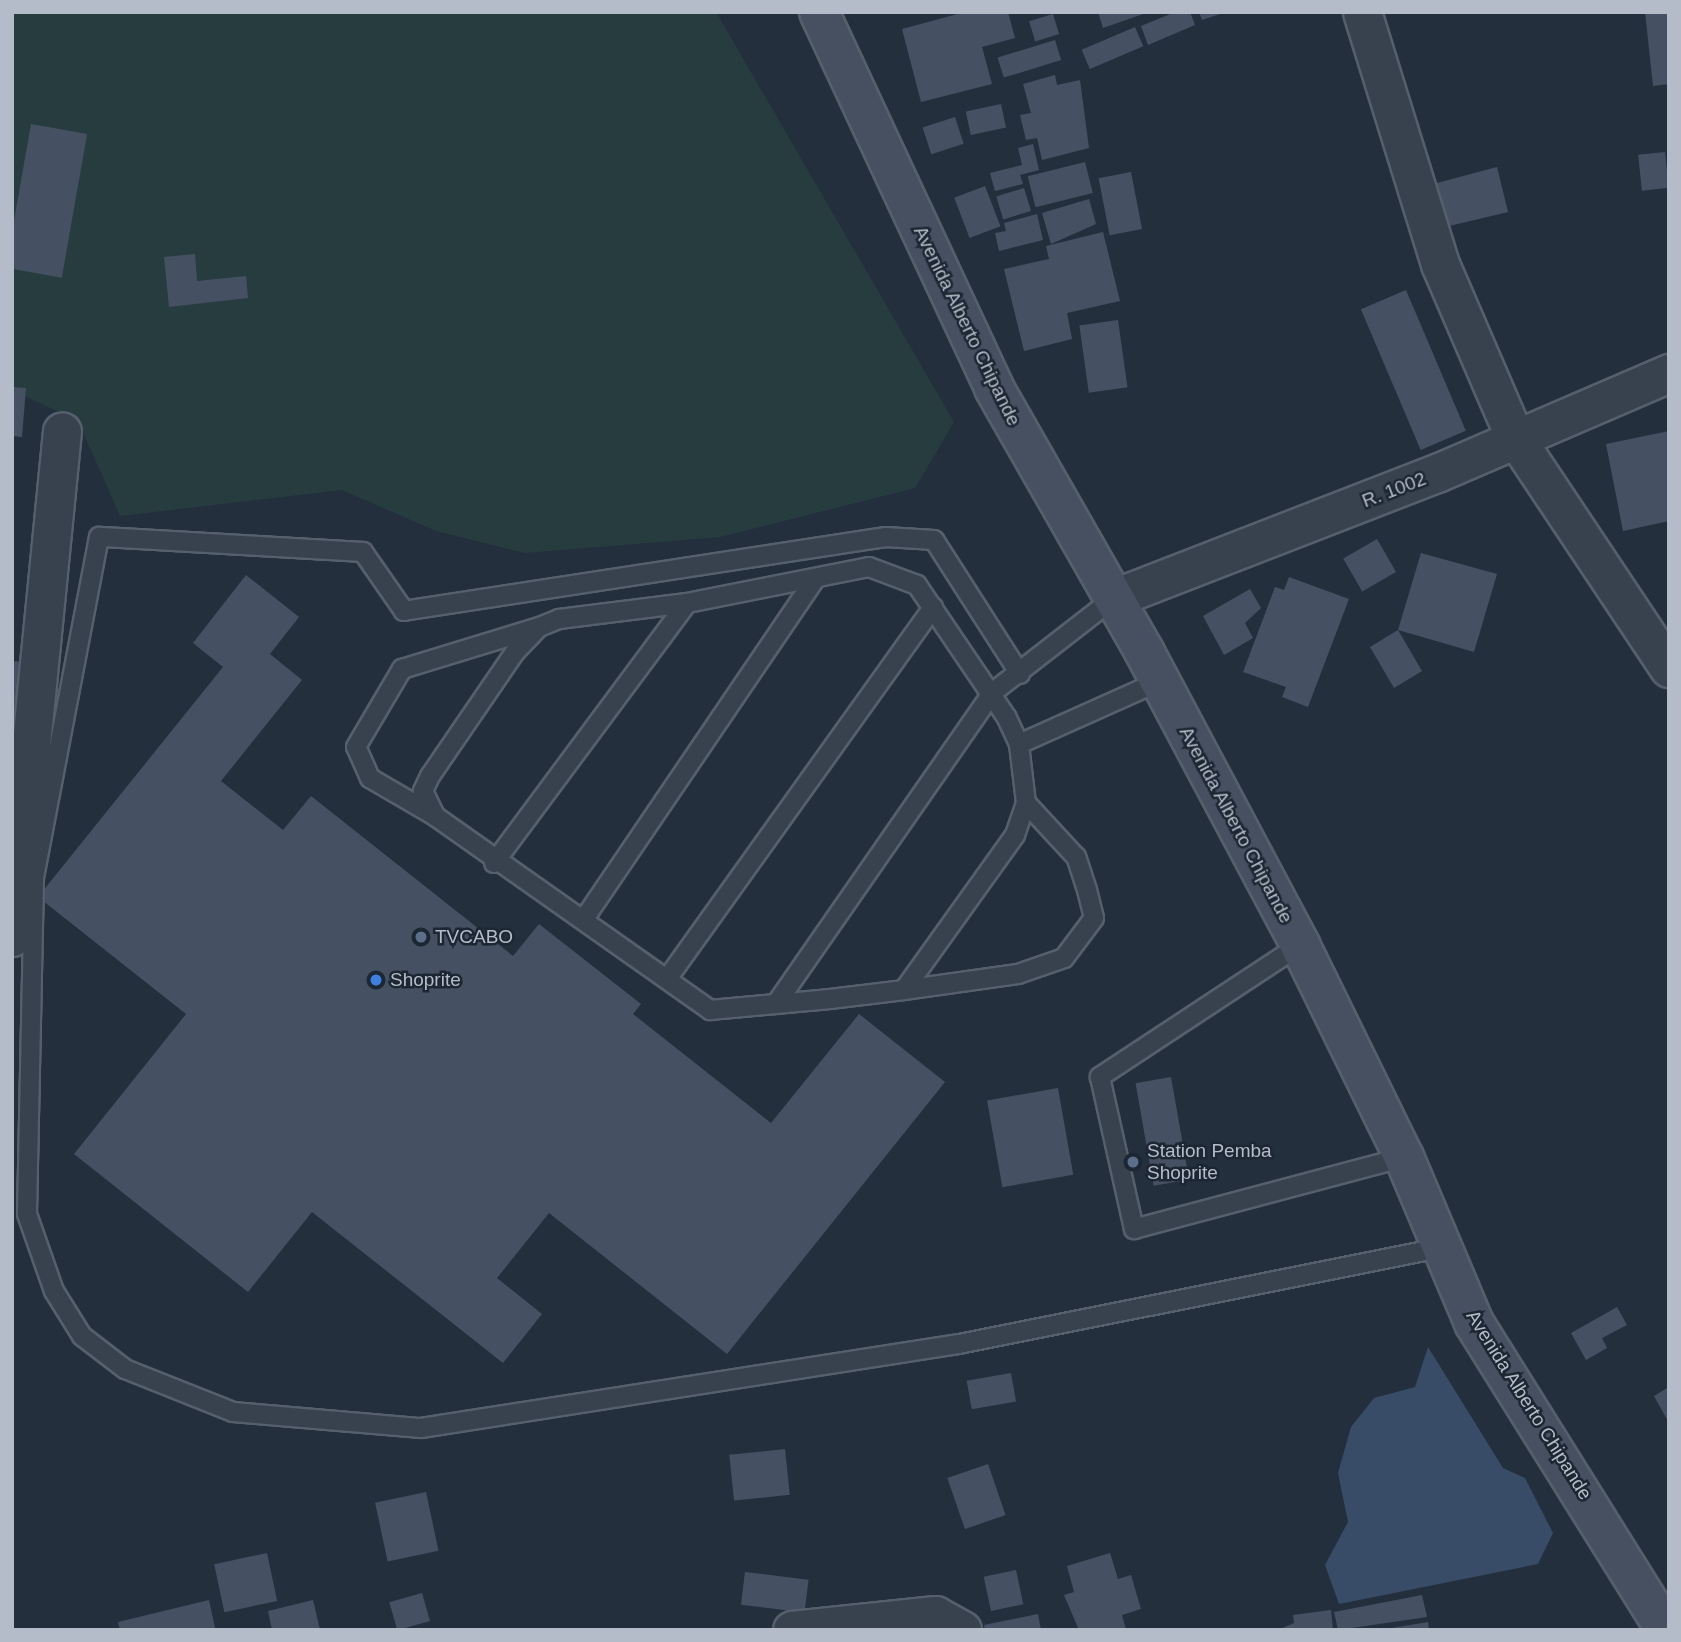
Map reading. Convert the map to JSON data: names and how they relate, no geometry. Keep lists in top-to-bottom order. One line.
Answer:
{"streets":{"main road":["Avenida Alberto Chipande"],"street":["R. 1002"]},"crossings":[["Avenida Alberto Chipande","R. 1002"]],"places":["TVCABO","Shoprite","Station Pemba Shoprite"]}
